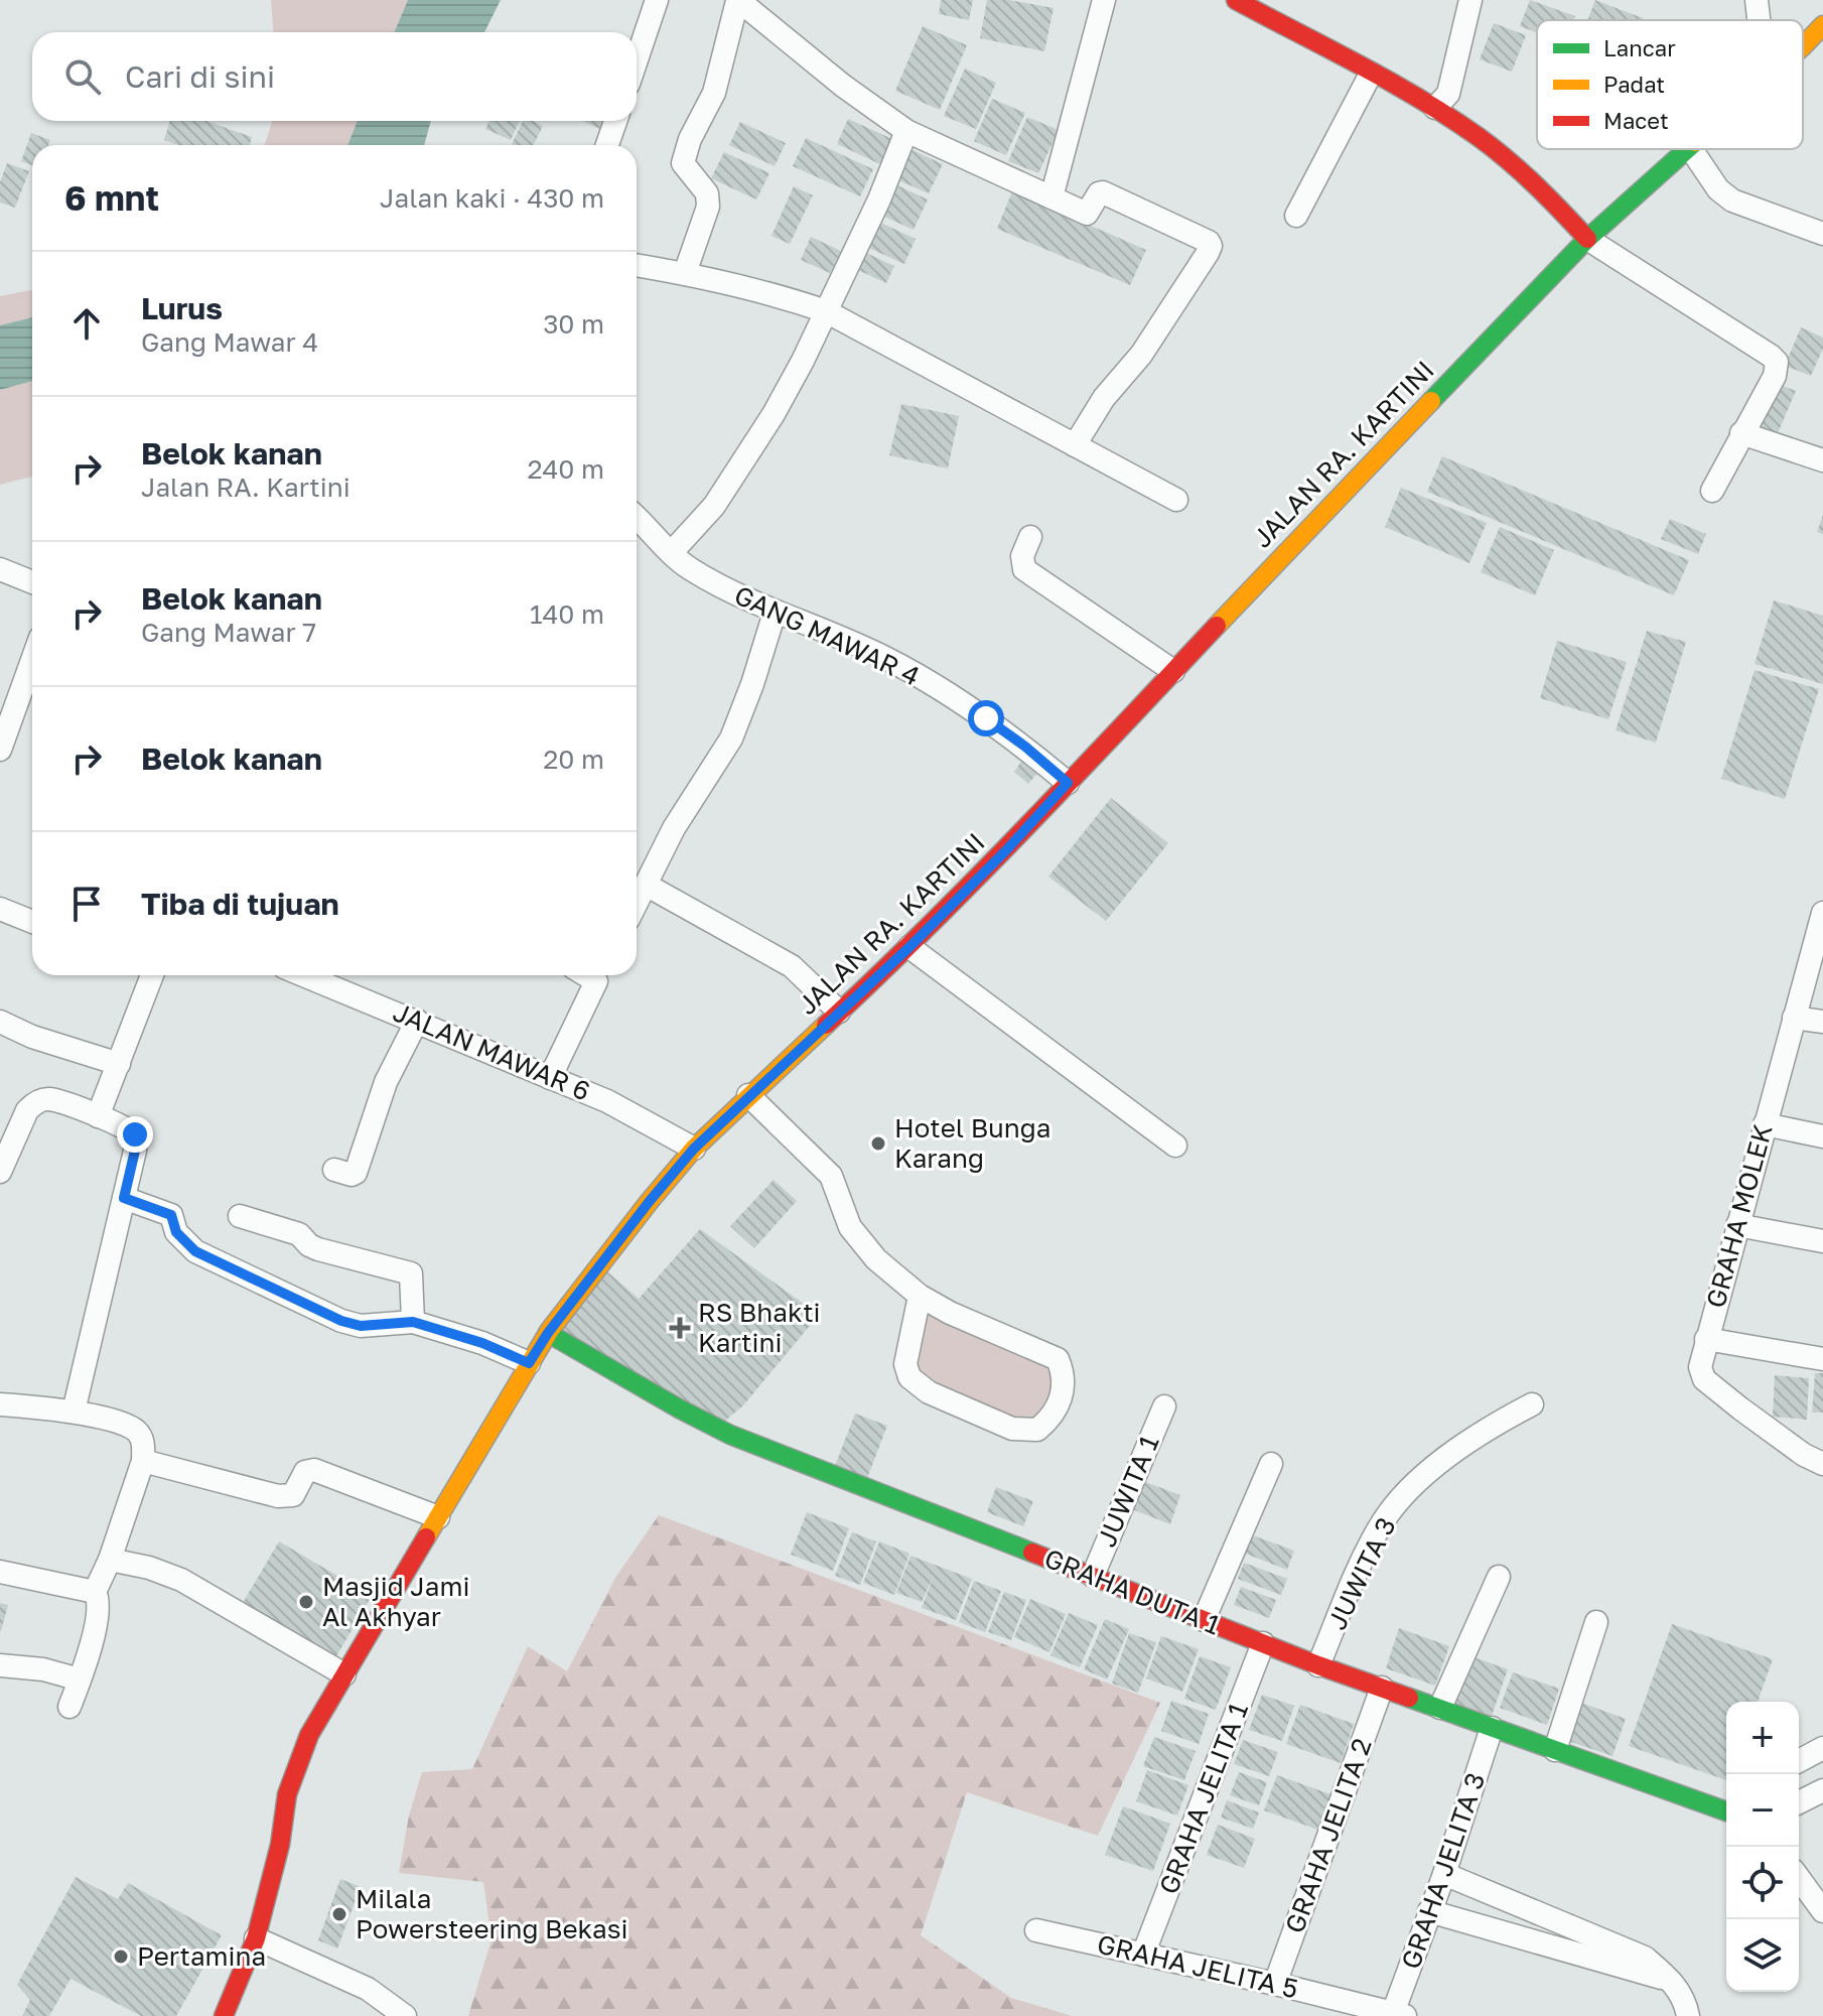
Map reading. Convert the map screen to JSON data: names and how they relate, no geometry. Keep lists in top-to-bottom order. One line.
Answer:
{"streets":{"main road":["JALAN RA. KARTINI","GRAHA DUTA 1"],"street":["GANG MAWAR 4","JALAN MAWAR 6","GRAHA MOLEK","JUWITA 1","JUWITA 3","GRAHA JELITA 1","GRAHA JELITA 2","GRAHA JELITA 3","GRAHA JELITA 5"]},"crossings":[["JALAN RA. KARTINI","GANG MAWAR 4"],["JALAN RA. KARTINI","JALAN MAWAR 6"],["JALAN RA. KARTINI","GRAHA DUTA 1"],["JUWITA 1","GRAHA DUTA 1"],["JUWITA 3","GRAHA DUTA 1"],["GRAHA DUTA 1","GRAHA JELITA 1"],["GRAHA DUTA 1","GRAHA JELITA 2"],["GRAHA DUTA 1","GRAHA JELITA 3"],["GRAHA JELITA 1","GRAHA JELITA 5"],["GRAHA JELITA 2","GRAHA JELITA 5"],["GRAHA JELITA 3","GRAHA JELITA 5"]],"places":{"other":["Hotel Bunga Karang","Masjid Jami Al Akhyar","Milala Powersteering Bekasi","Pertamina"],"health":["RS Bhakti Kartini"]},"legend":["Lancar","Padat","Macet"],"page":{"search":"Cari di sini","heading":["6 mnt","Jalan kaki · 430 m"],"list":[["Lurus","Gang Mawar 4","30 m"],["Belok kanan","Jalan RA. Kartini","240 m"],["Belok kanan","Gang Mawar 7","140 m"],["Belok kanan","20 m"],"Tiba di tujuan"],"map_buttons":["+","−"]}}
